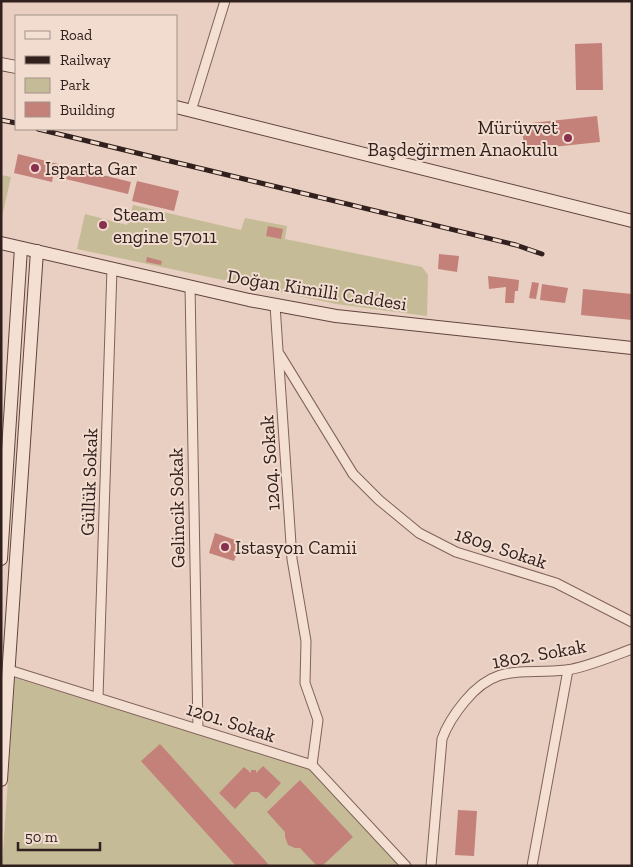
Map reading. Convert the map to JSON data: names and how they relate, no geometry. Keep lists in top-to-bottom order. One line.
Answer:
{"streets":{"main road":["Doğan Kimilli Caddesi"],"street":["1204. Sokak","Güllük Sokak","Gelincik Sokak","1809. Sokak","1802. Sokak","1201. Sokak"]},"crossings":[["Doğan Kimilli Caddesi","1204. Sokak"],["Doğan Kimilli Caddesi","Güllük Sokak"],["Doğan Kimilli Caddesi","Gelincik Sokak"],["1204. Sokak","1809. Sokak"],["1204. Sokak","1201. Sokak"],["Güllük Sokak","1201. Sokak"],["Gelincik Sokak","1201. Sokak"]],"places":["Mürüvvet Başdeğirmen Anaokulu","Isparta Gar","Steam engine 57011","Istasyon Camii"],"legend":["Road","Railway","Park","Building"],"scale_bar":"50 m"}
